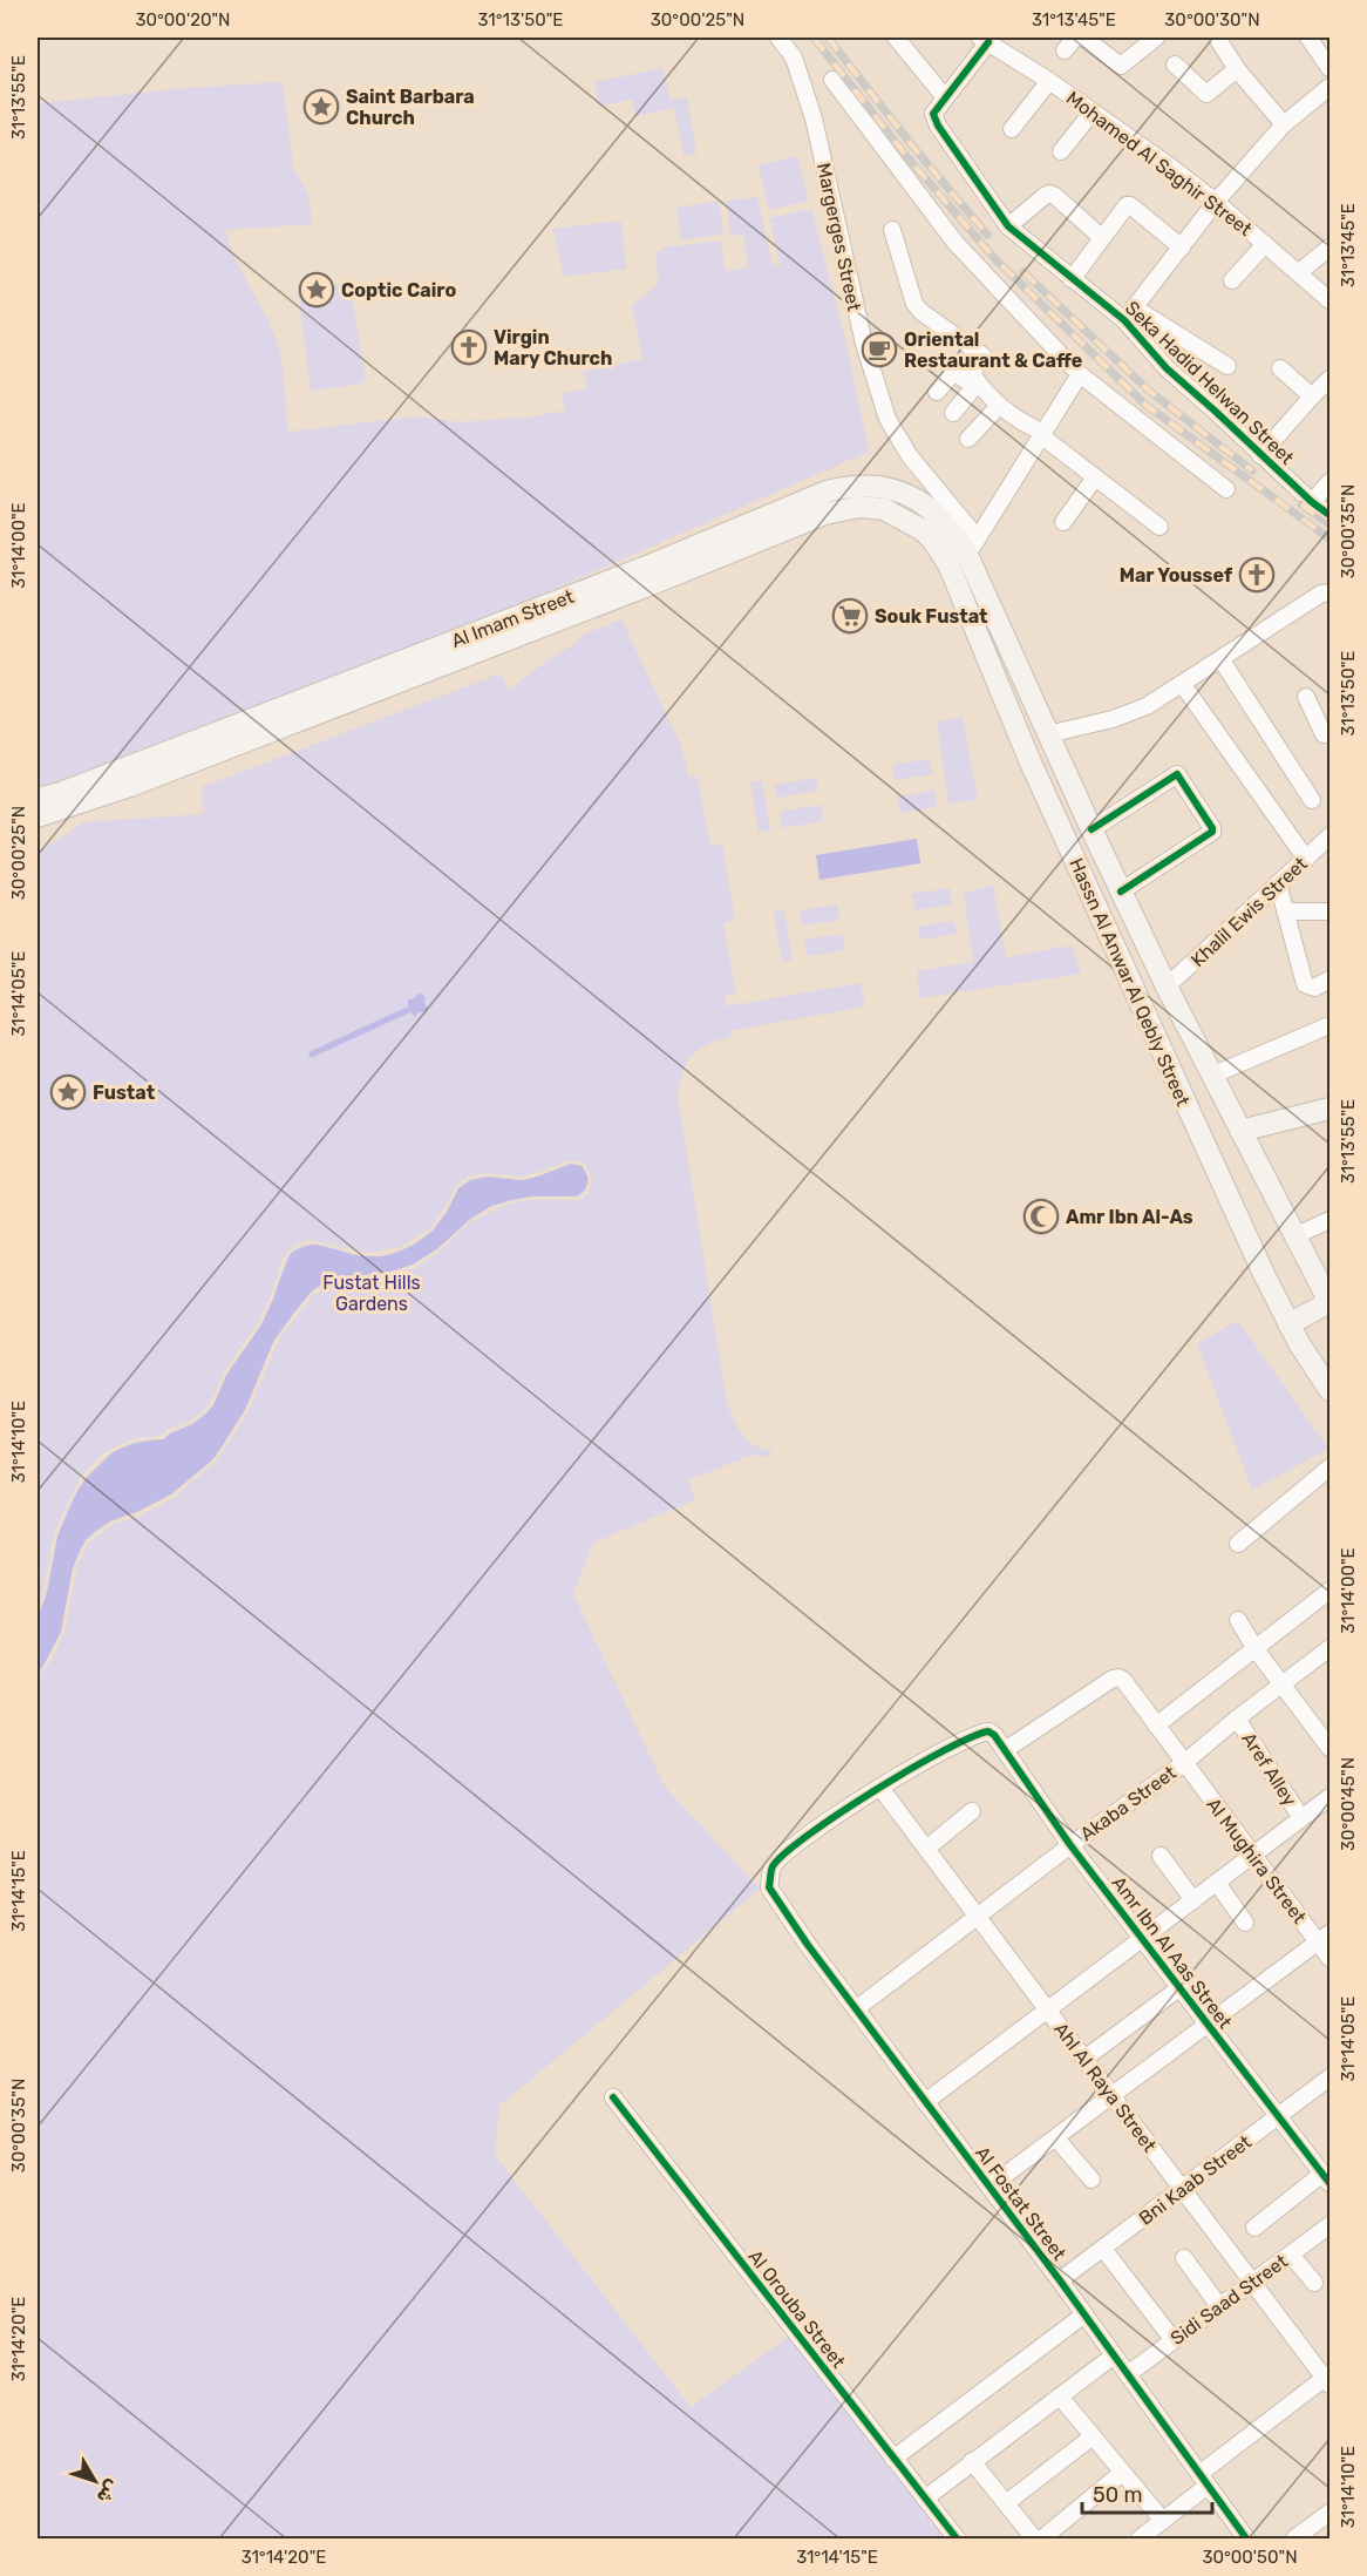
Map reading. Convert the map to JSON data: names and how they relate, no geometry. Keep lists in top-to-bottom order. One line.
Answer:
{"streets":{"main road":["Al Imam Street","Hassn Al Anwar Al Qebly Street"],"street":["Mohamed Al Saghir Street","Seka Hadid Helwan Street","Khalil Ewis Street","Aref Alley","Akaba Street","Al Mughira Street","Amr Ibn Al Aas Street","Ahl Al Raya Street","Bni Kaab Street","Al Fostat Street","Sidi Saad Street","Al Orouba Street"]},"crossings":[["Al Imam Street","Hassn Al Anwar Al Qebly Street"],["Khalil Ewis Street","Hassn Al Anwar Al Qebly Street"],["Aref Alley","Akaba Street"],["Akaba Street","Al Mughira Street"],["Akaba Street","Amr Ibn Al Aas Street"],["Akaba Street","Ahl Al Raya Street"],["Akaba Street","Al Fostat Street"],["Al Mughira Street","Amr Ibn Al Aas Street"],["Amr Ibn Al Aas Street","Ahl Al Raya Street"],["Amr Ibn Al Aas Street","Bni Kaab Street"],["Amr Ibn Al Aas Street","Al Fostat Street"],["Ahl Al Raya Street","Bni Kaab Street"],["Ahl Al Raya Street","Al Fostat Street"],["Ahl Al Raya Street","Sidi Saad Street"],["Bni Kaab Street","Al Fostat Street"],["Al Fostat Street","Sidi Saad Street"]],"parks":["Fustat Hills Gardens"],"places":{"place":["Saint Barbara Church","Coptic Cairo","Fustat"],"church":["Virgin Mary Church","Mar Youssef"],"cafe":["Oriental Restaurant & Caffe"],"supermarket":["Souk Fustat"],"mosque":["Amr Ibn Al-As"]},"scale_bar":"50 m","north":"bottom right","coordinates":["30°00'20\"N","31°13'50\"E","30°00'25\"N","31°13'45\"E","30°00'30\"N","31°13'55\"E","30°00'35\"N","31°14'00\"E","31°14'05\"E","31°14'10\"E","30°00'45\"N","31°14'15\"E","31°14'20\"E","30°00'50\"N"]}
